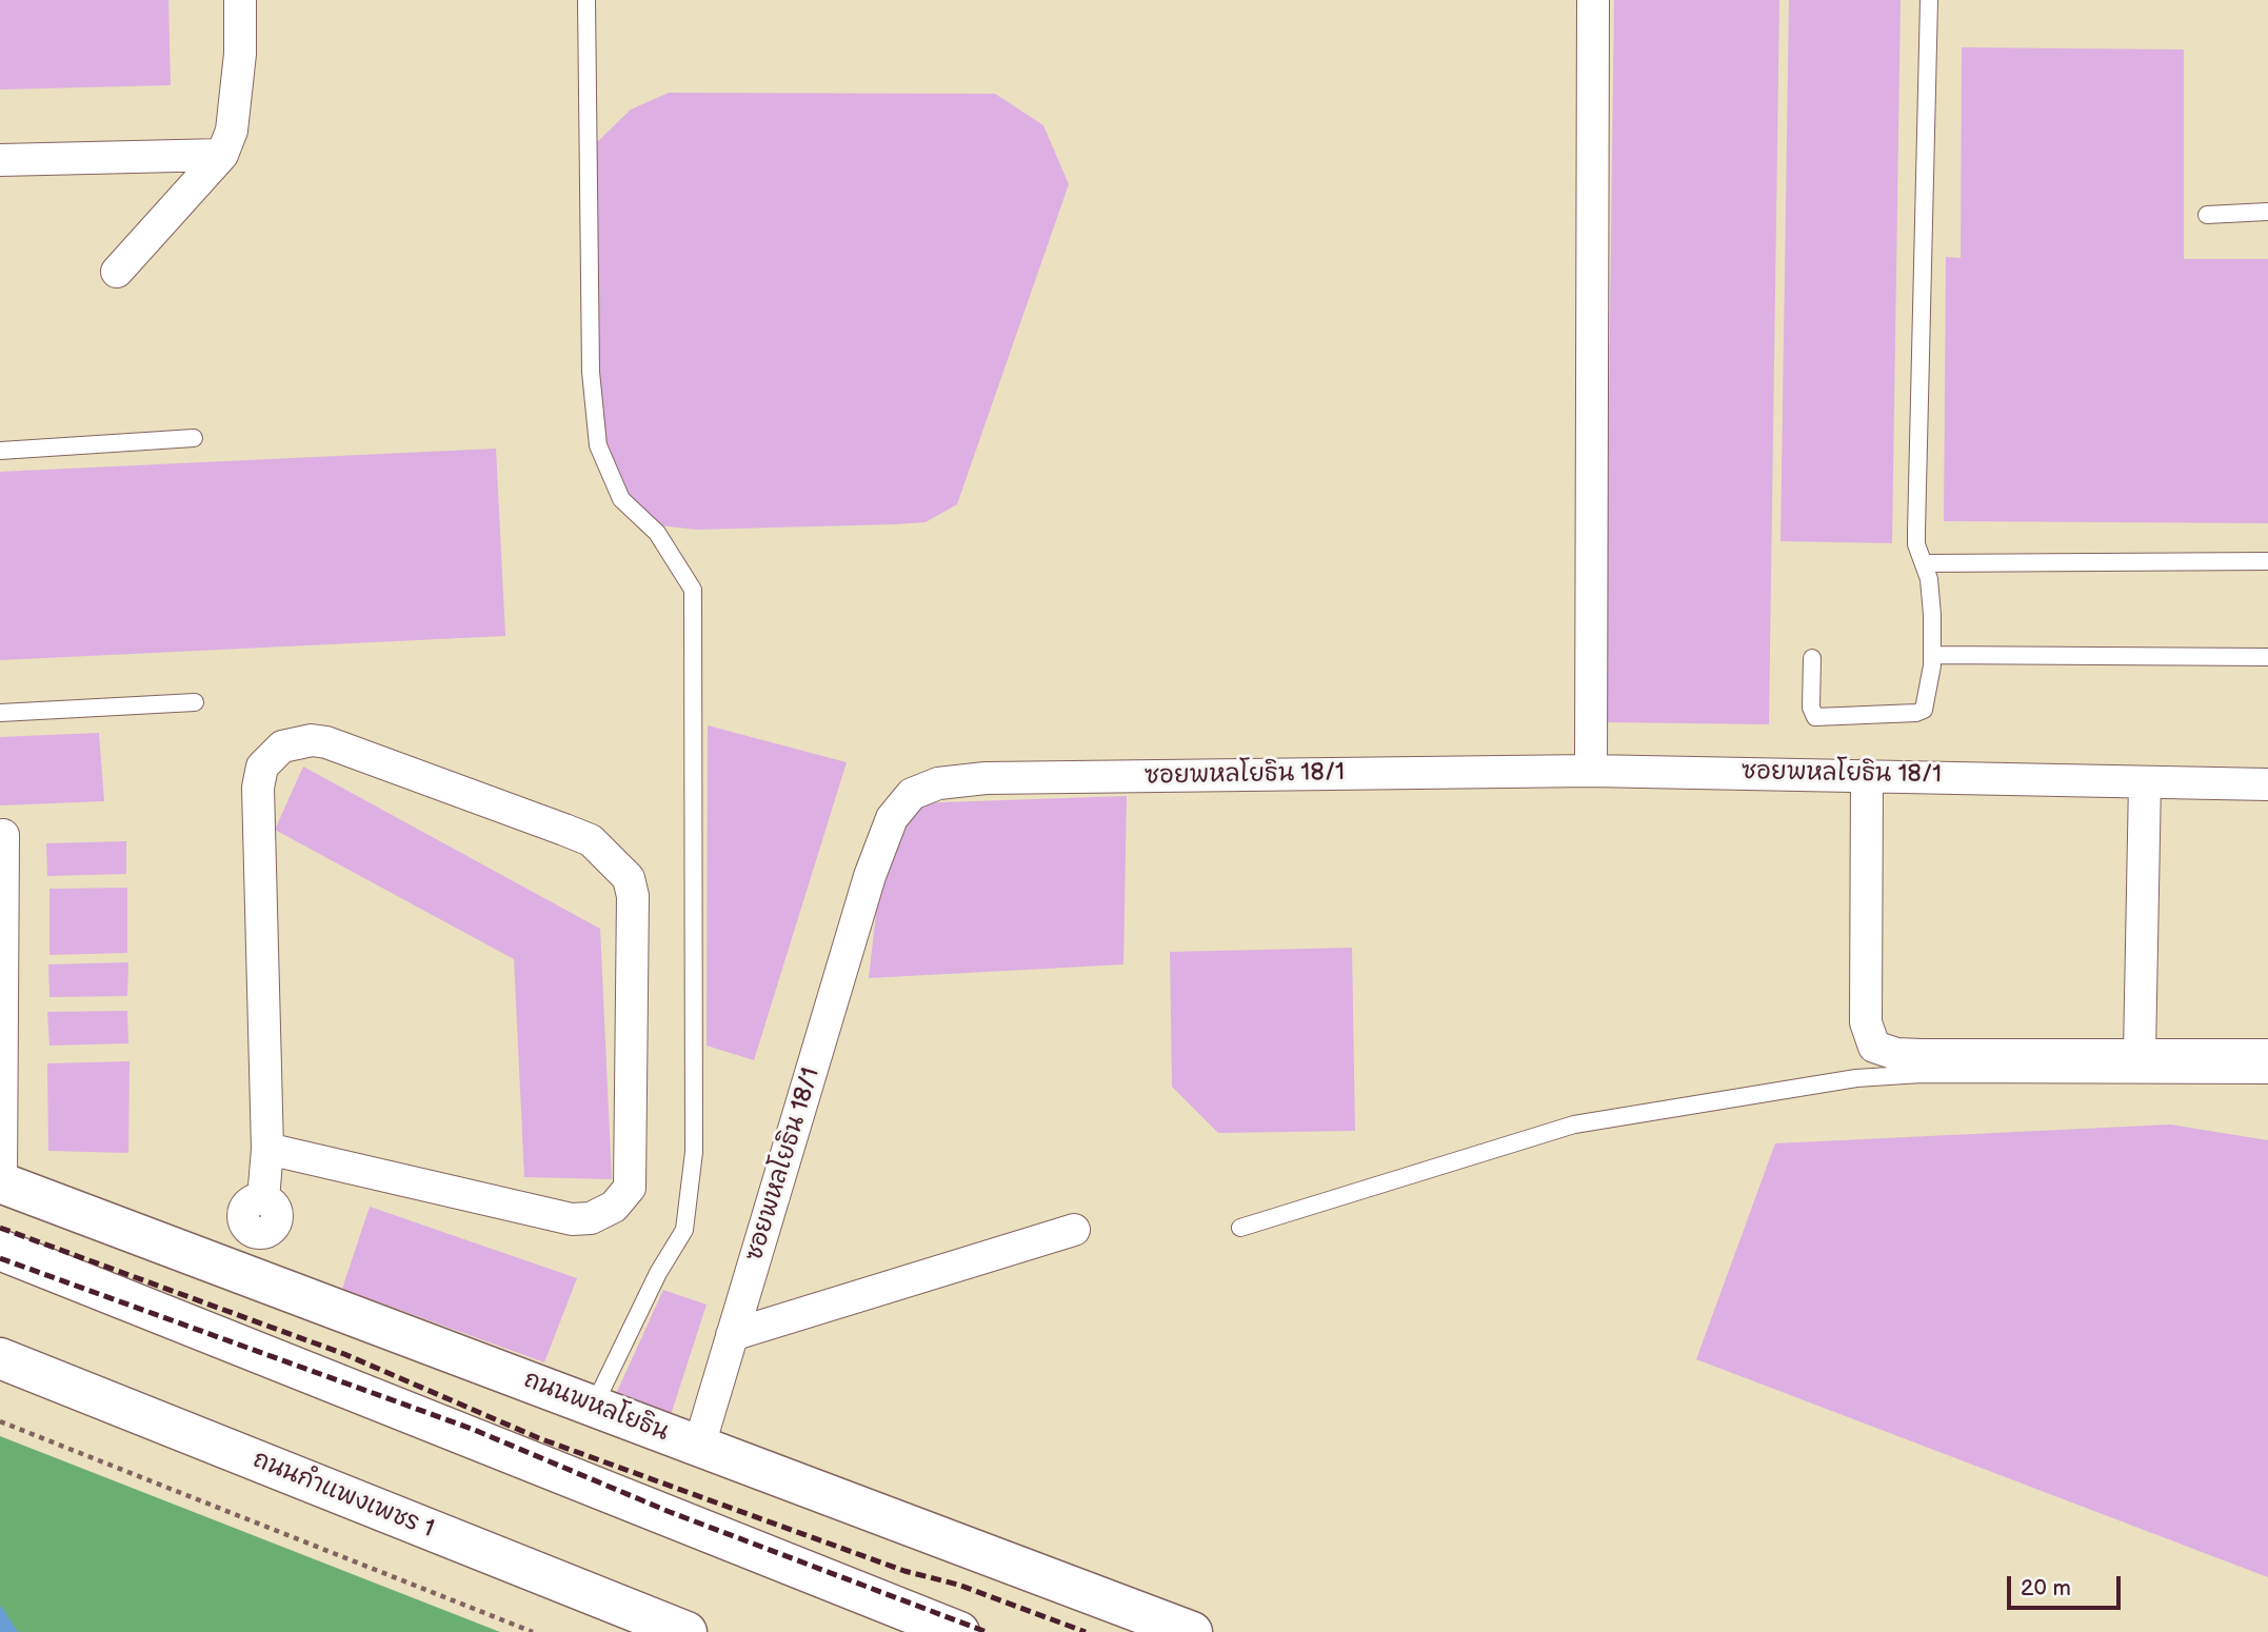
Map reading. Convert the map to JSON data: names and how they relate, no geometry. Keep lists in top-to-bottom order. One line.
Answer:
{"streets":{"main road":["ถนนพหลโยธิน","ถนนกำแพงเพชร 1"],"street":["ซอยพหลโยธิน 18/1"]},"crossings":[["ซอยพหลโยธิน 18/1","ถนนพหลโยธิน"]],"scale_bar":"20 m"}
